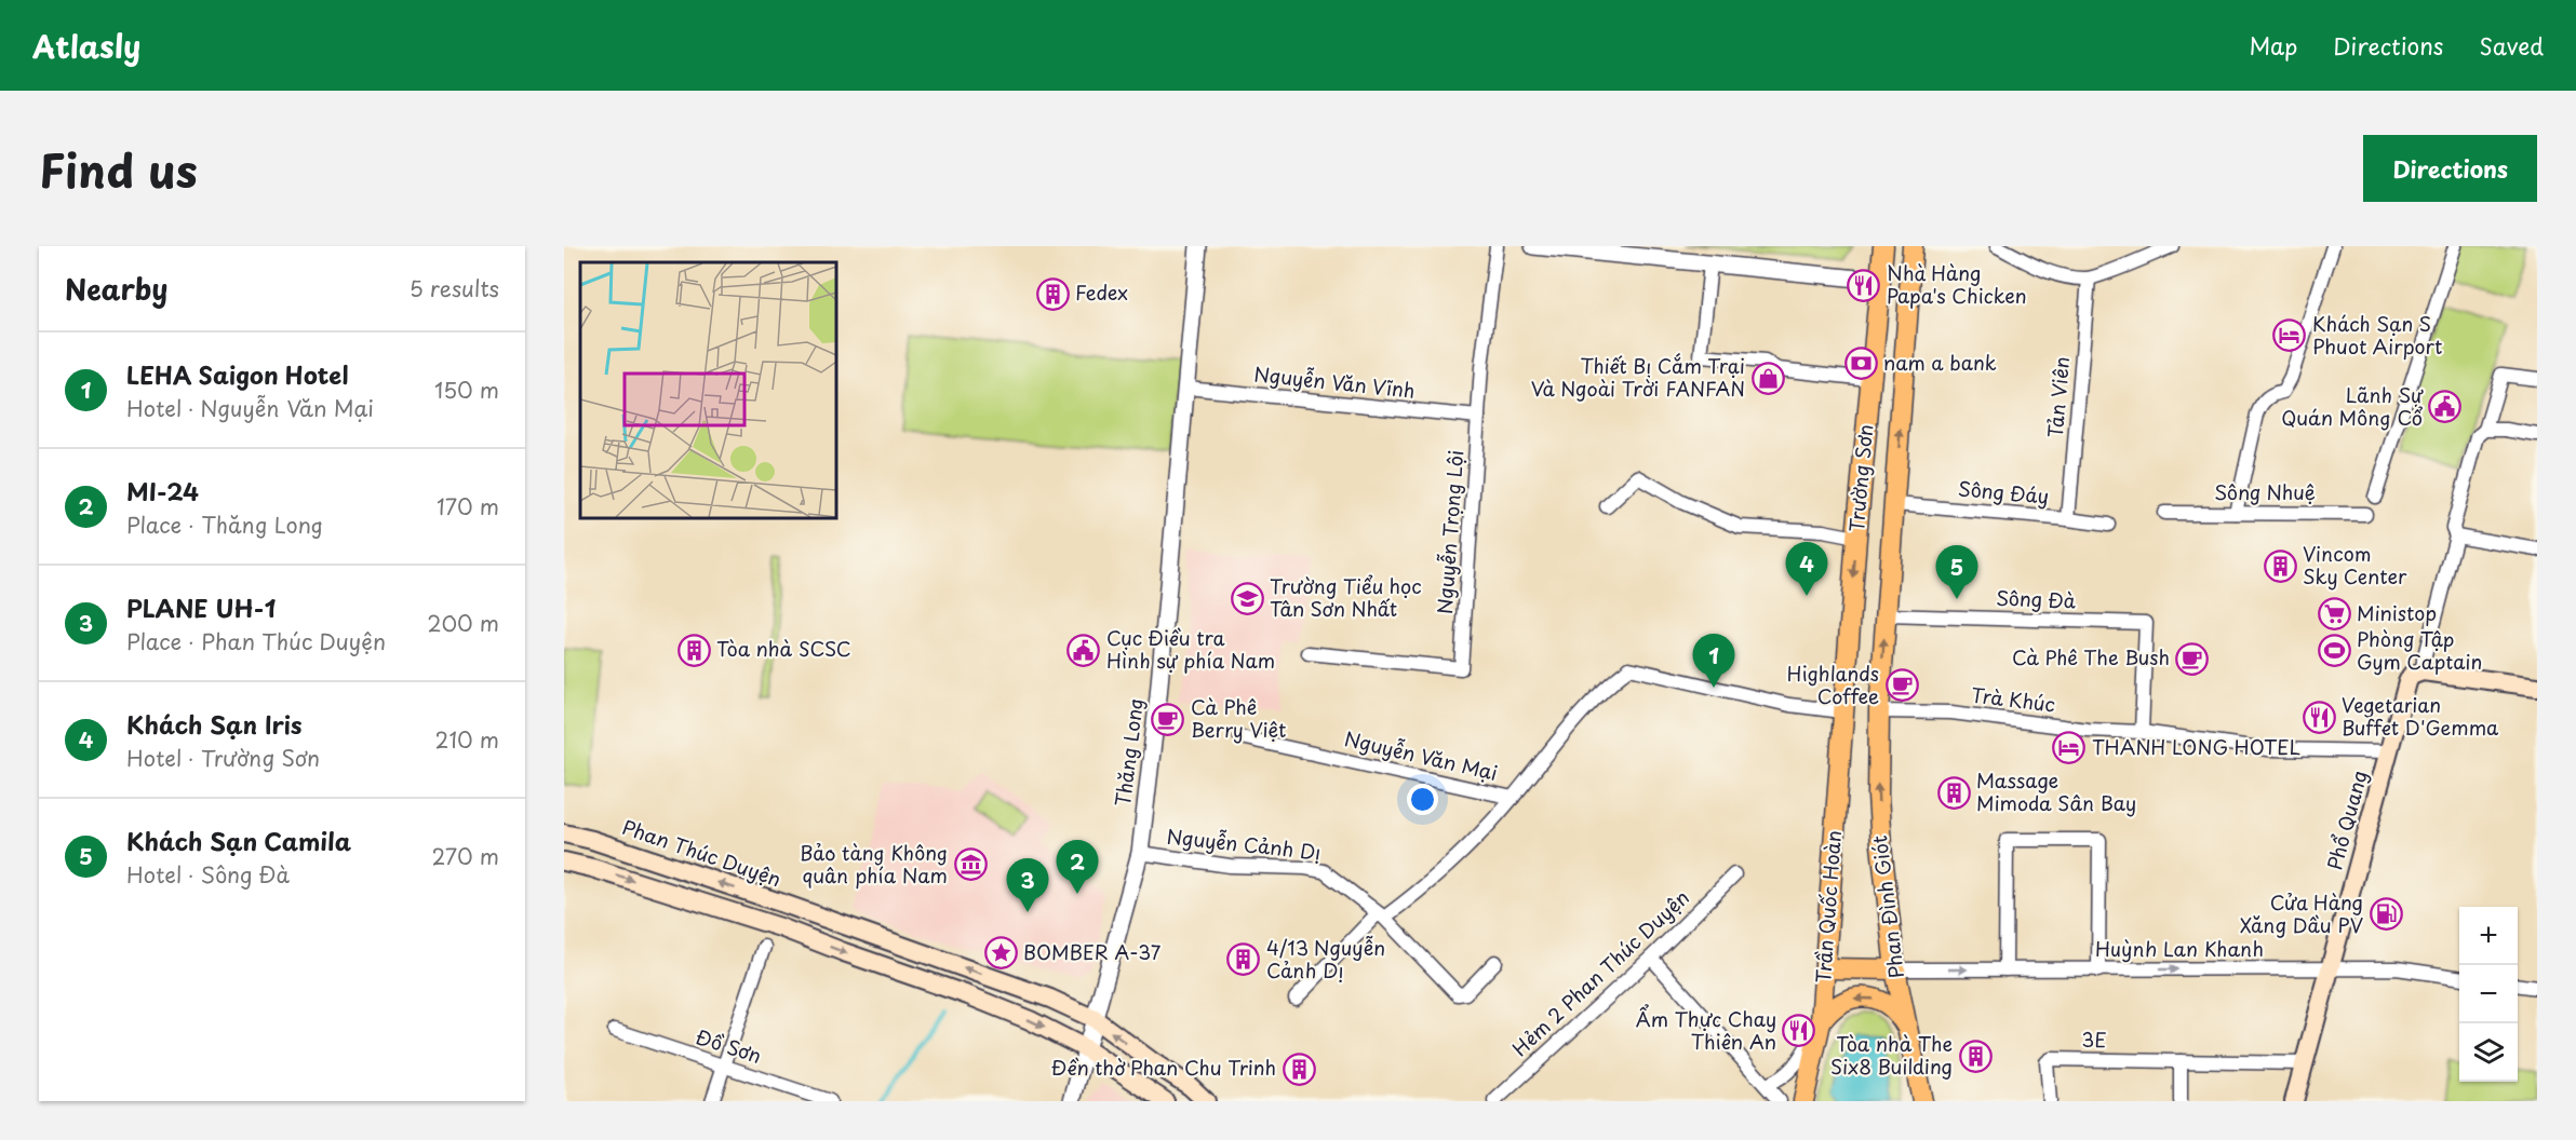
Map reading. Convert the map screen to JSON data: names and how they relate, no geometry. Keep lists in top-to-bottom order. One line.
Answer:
{"streets":{"main road":["Trường Sơn","Phổ Quang","Phan Thúc Duyện","Trần Quốc Hoàn","Phan Đình Giót"],"street":["Nguyễn Văn Vĩnh","Tản Viên","Sông Đáy","Sông Nhuệ","Nguyễn Trọng Lội","Sông Đà","Trà Khúc","Thăng Long","Nguyễn Văn Mại","Nguyễn Cảnh Dị","Huỳnh Lan Khanh","Hẻm 2 Phan Thúc Duyện","3E","Đồ Sơn"]},"crossings":[["Nguyễn Văn Vĩnh","Nguyễn Trọng Lội"],["Nguyễn Văn Vĩnh","Thăng Long"],["Tản Viên","Sông Đáy"],["Trường Sơn","Sông Đáy"],["Trường Sơn","Sông Đà"],["Trường Sơn","Trà Khúc"],["Trường Sơn","Nguyễn Văn Mại"],["Trường Sơn","Trần Quốc Hoàn"],["Trường Sơn","Phan Đình Giót"],["Sông Đà","Trà Khúc"],["Trà Khúc","Phổ Quang"],["Trà Khúc","Phan Đình Giót"],["Thăng Long","Nguyễn Cảnh Dị"],["Thăng Long","Phan Thúc Duyện"],["Nguyễn Văn Mại","Trần Quốc Hoàn"],["Phổ Quang","Huỳnh Lan Khanh"],["Phổ Quang","3E"],["Phan Đình Giót","Huỳnh Lan Khanh"]],"one_way":["Phan Đình Giót","Huỳnh Lan Khanh"],"places":{"restaurant":["Nhà Hàng Papa's Chicken","Vegetarian Buffet D'Gemma","Ẩm Thực Chay Thiên An"],"building":["Fedex","Vincom Sky Center","Tòa nhà SCSC","Massage Mimoda Sân Bay","4/13 Nguyễn Cảnh Dị","Tòa nhà The Six8 Building","Đền thờ Phan Chu Trinh"],"hotel":["Khách Sạn S Phuot Airport","THANH LONG HOTEL"],"bank":["nam a bank"],"shop":["Thiết Bị Cắm Trại Và Ngoài Trời FANFAN"],"public building":["Lãnh Sự Quán Mông Cổ","Cục Điều tra Hình sự phía Nam"],"school or university":["Trường Tiểu học Tân Sơn Nhất"],"supermarket":["Ministop"],"sports":["Phòng Tập Gym Captain"],"cafe":["Cà Phê The Bush","Highlands Coffee","Cà Phê Berry Việt"],"museum":["Bảo tàng Không quân phía Nam"],"fuel station":["Cửa Hàng Xăng Dầu PV"],"place":["BOMBER A-37"]},"page":{"header":"Atlasly","nav":["Map","Directions","Saved"],"title":"Find us","buttons":"Directions","heading":["Nearby","5 results"],"list":[{"mark":"1","name":"LEHA Saigon Hotel","note":"Hotel · Nguyễn Văn Mại","value":"150 m"},{"mark":"2","name":"MI-24","note":"Place · Thăng Long","value":"170 m"},{"mark":"3","name":"PLANE UH-1","note":"Place · Phan Thúc Duyện","value":"200 m"},{"mark":"4","name":"Khách Sạn Iris","note":"Hotel · Trường Sơn","value":"210 m"},{"mark":"5","name":"Khách Sạn Camila","note":"Hotel · Sông Đà","value":"270 m"}],"pins":["4","5","1","2","3"],"map_buttons":["+","−"]}}
